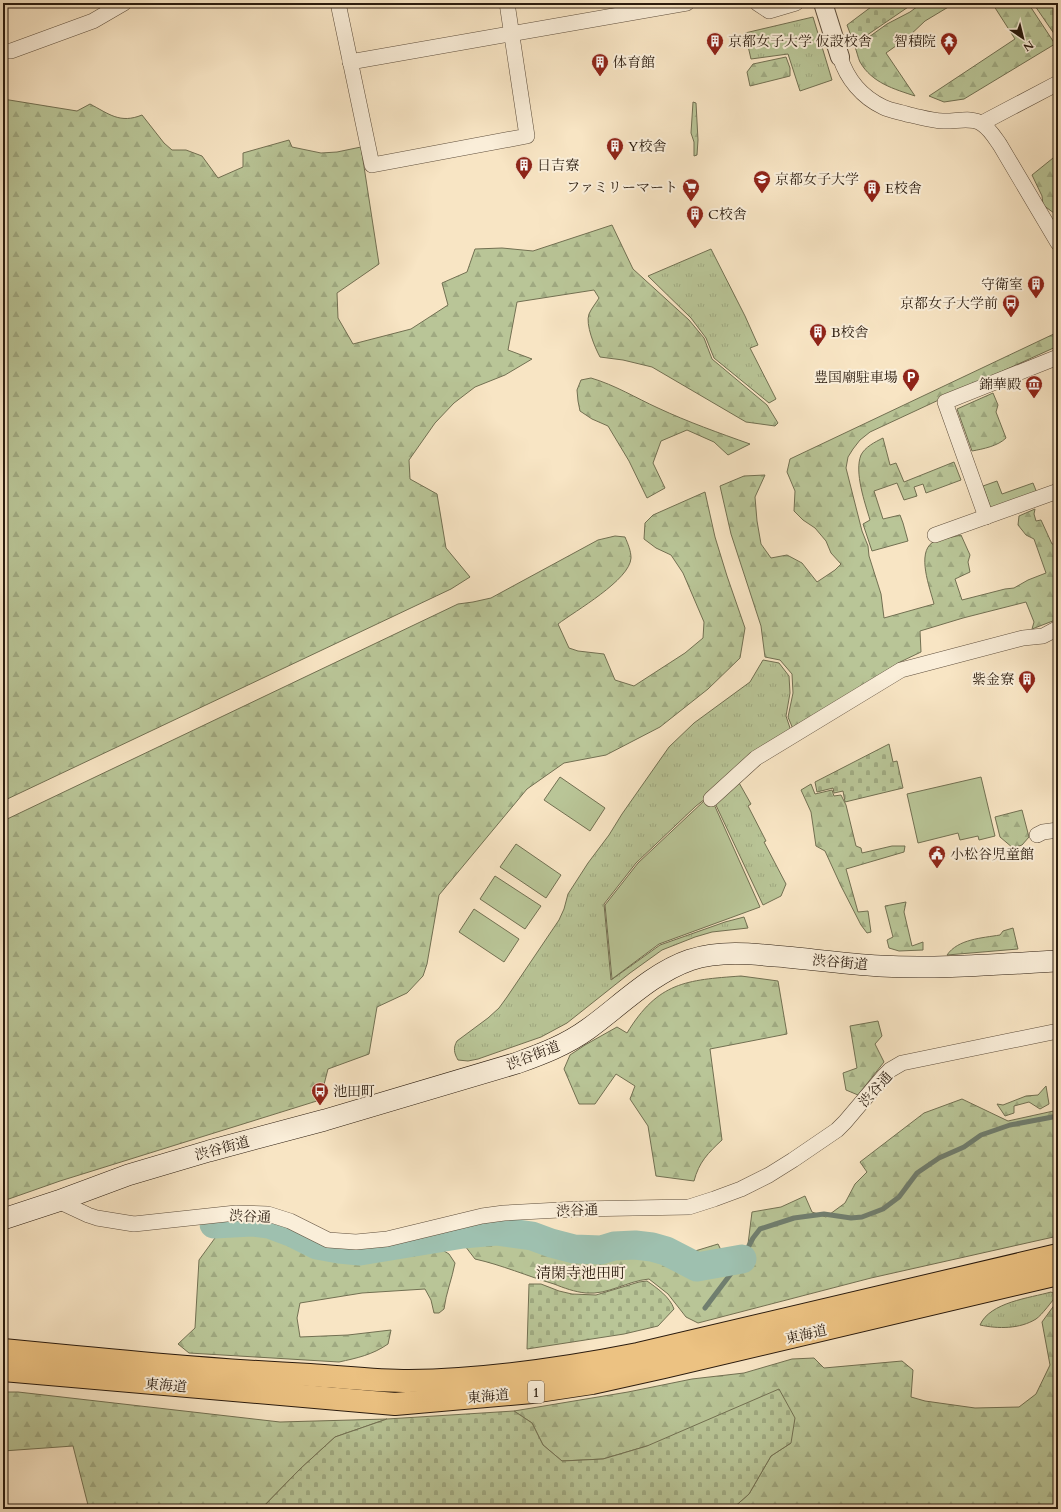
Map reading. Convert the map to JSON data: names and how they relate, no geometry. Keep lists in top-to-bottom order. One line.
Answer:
{"streets":{"highway":["東海道","1"],"main road":["渋谷街道"],"street":["渋谷通"]},"crossings":[["渋谷街道","渋谷通"]],"districts":["清閑寺池田町"],"places":{"building":["京都女子大学 仮設校舎","体育館","Y校舎","日吉寮","E校舎","C校舎","守衛室","B校舎","紫金寮"],"temple":["智積院"],"school or university":["京都女子大学"],"supermarket":["ファミリーマート"],"bus stop":["京都女子大学前","池田町"],"parking":["豊国廟駐車場"],"museum":["錦華殿"],"public building":["小松谷児童館"]},"north":"bottom right"}
